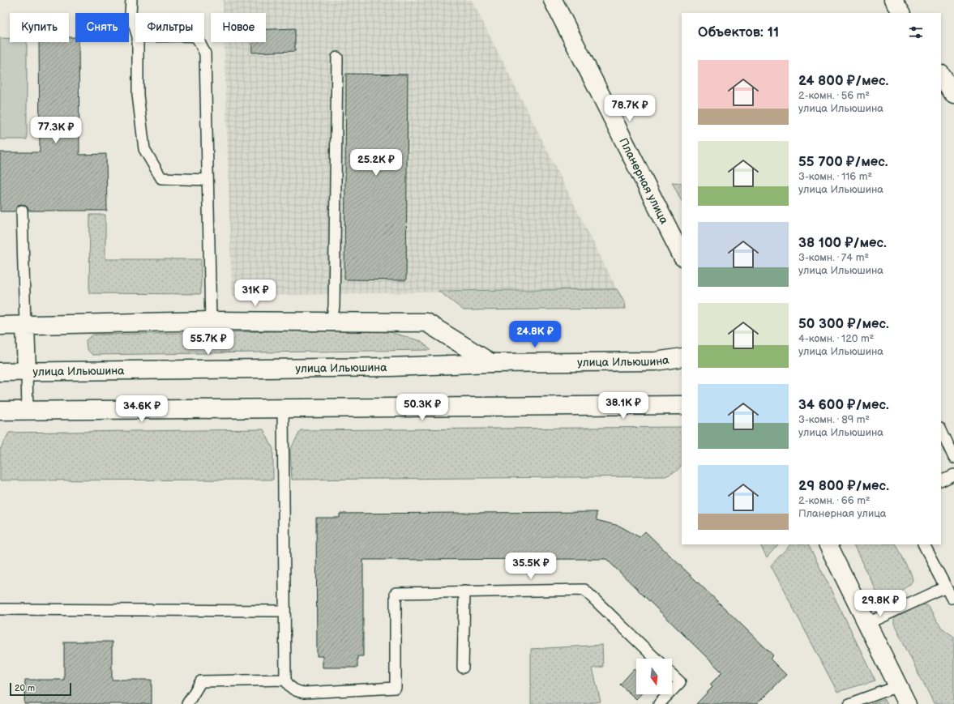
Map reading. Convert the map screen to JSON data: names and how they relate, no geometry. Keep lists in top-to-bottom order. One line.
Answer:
{"streets":{"main road":["Планерная улица","улица Ильюшина"]},"scale_bar":"20 m","north":"bottom","page":{"chip":["Купить","Снять","Фильтры","Новое"],"heading":"Объектов: 11","list":[{"name":"24 800 ₽/мес.","note":"2-комн. · 56 m² · улица Ильюшина"},{"name":"55 700 ₽/мес.","note":"3-комн. · 116 m² · улица Ильюшина"},{"name":"38 100 ₽/мес.","note":"3-комн. · 74 m² · улица Ильюшина"},{"name":"50 300 ₽/мес.","note":"4-комн. · 120 m² · улица Ильюшина"},{"name":"34 600 ₽/мес.","note":"3-комн. · 89 m² · улица Ильюшина"},{"name":"29 800 ₽/мес.","note":"2-комн. · 66 m² · Планерная улица"}],"price":["78.7K ₽","77.3K ₽","25.2K ₽","31K ₽","24.8K ₽","55.7K ₽","38.1K ₽","50.3K ₽","34.6K ₽","35.5K ₽","29.8K ₽"],"scale":"20 m"}}
